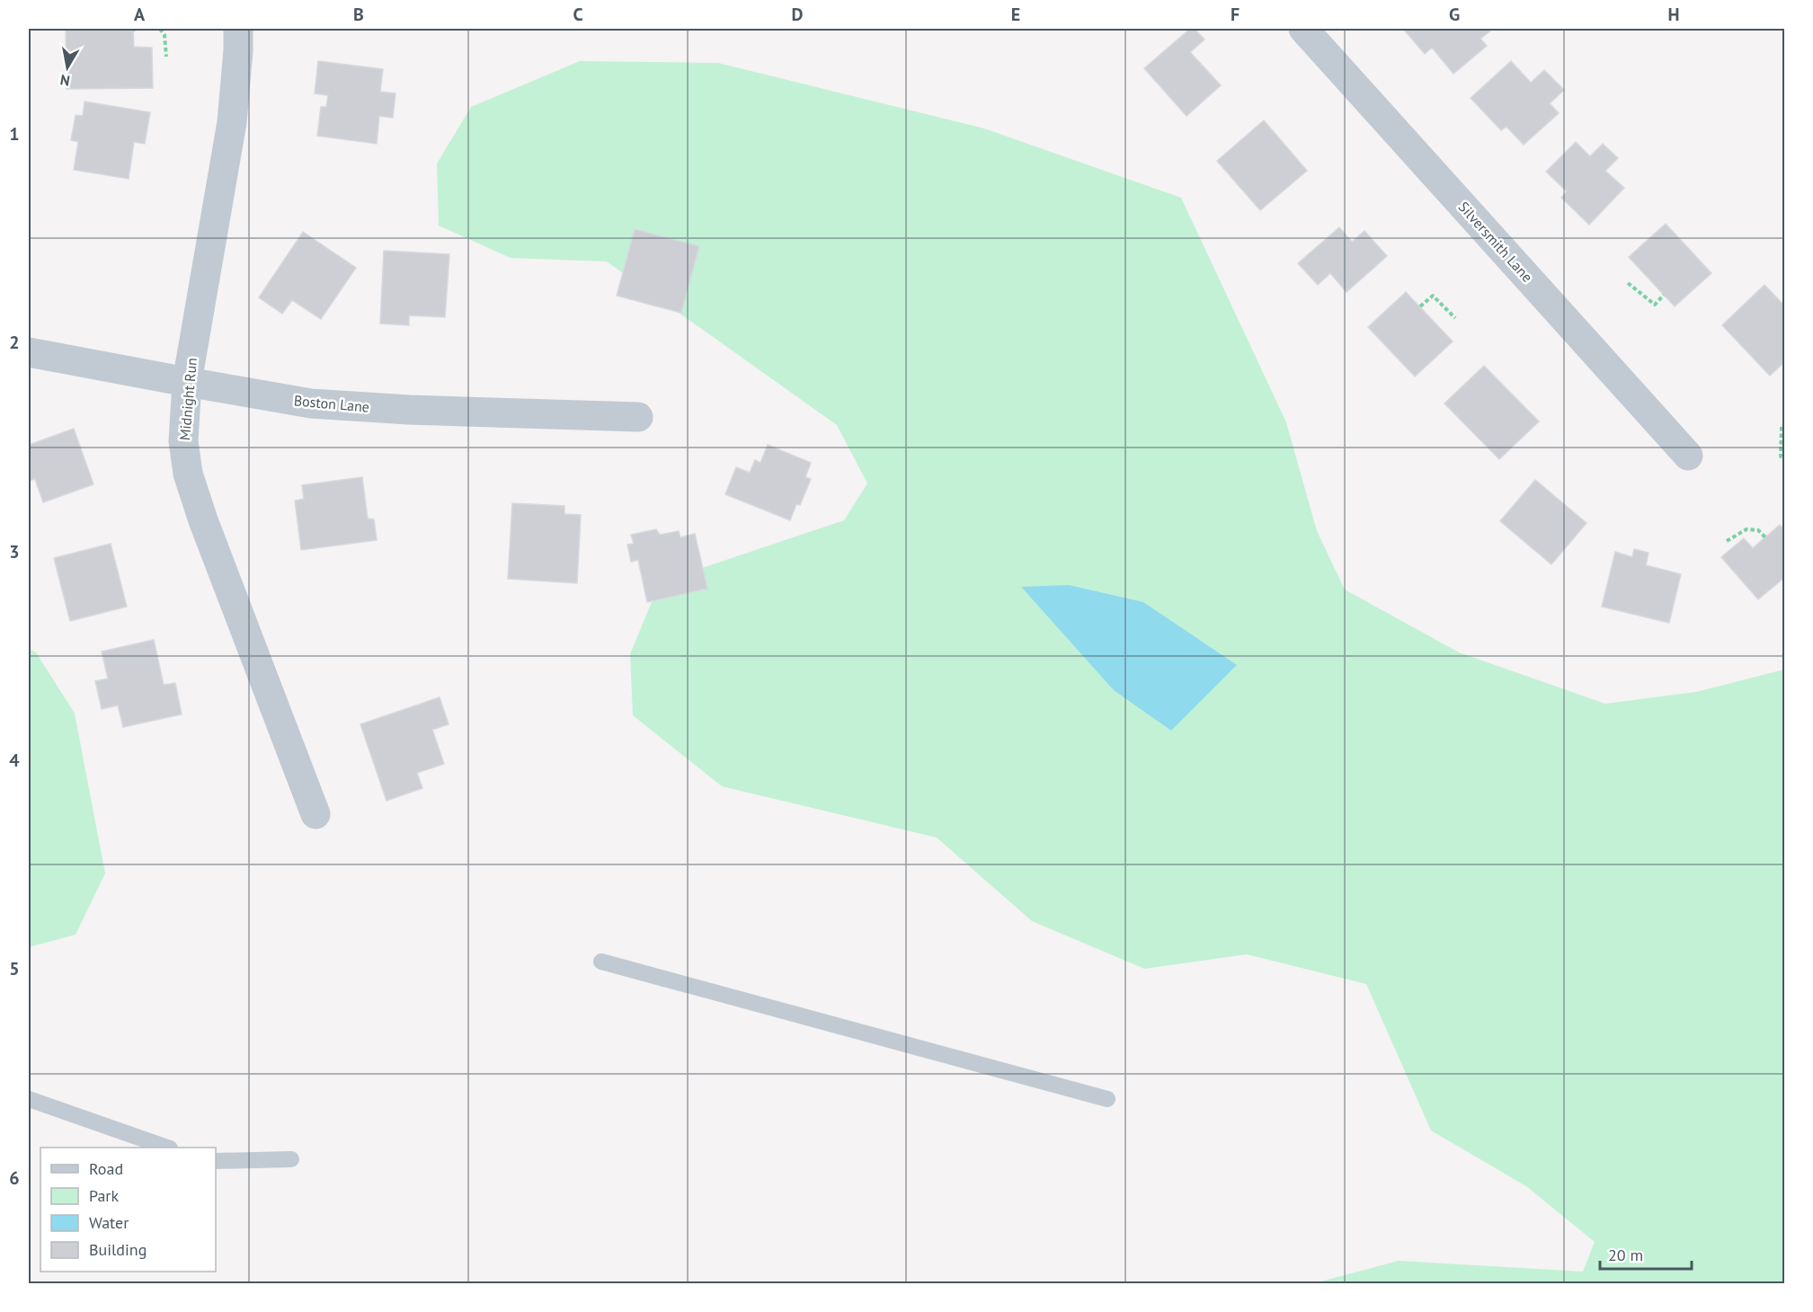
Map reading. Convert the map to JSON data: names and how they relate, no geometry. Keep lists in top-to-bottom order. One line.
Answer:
{"streets":{"street":["Silversmith Lane","Midnight Run","Boston Lane"]},"crossings":[["Midnight Run","Boston Lane"]],"legend":["Road","Park","Water","Building"],"scale_bar":"20 m","north":"bottom","grid":{"columns":["A","B","C","D","E","F","G","H"],"rows":["1","2","3","4","5","6"]}}
